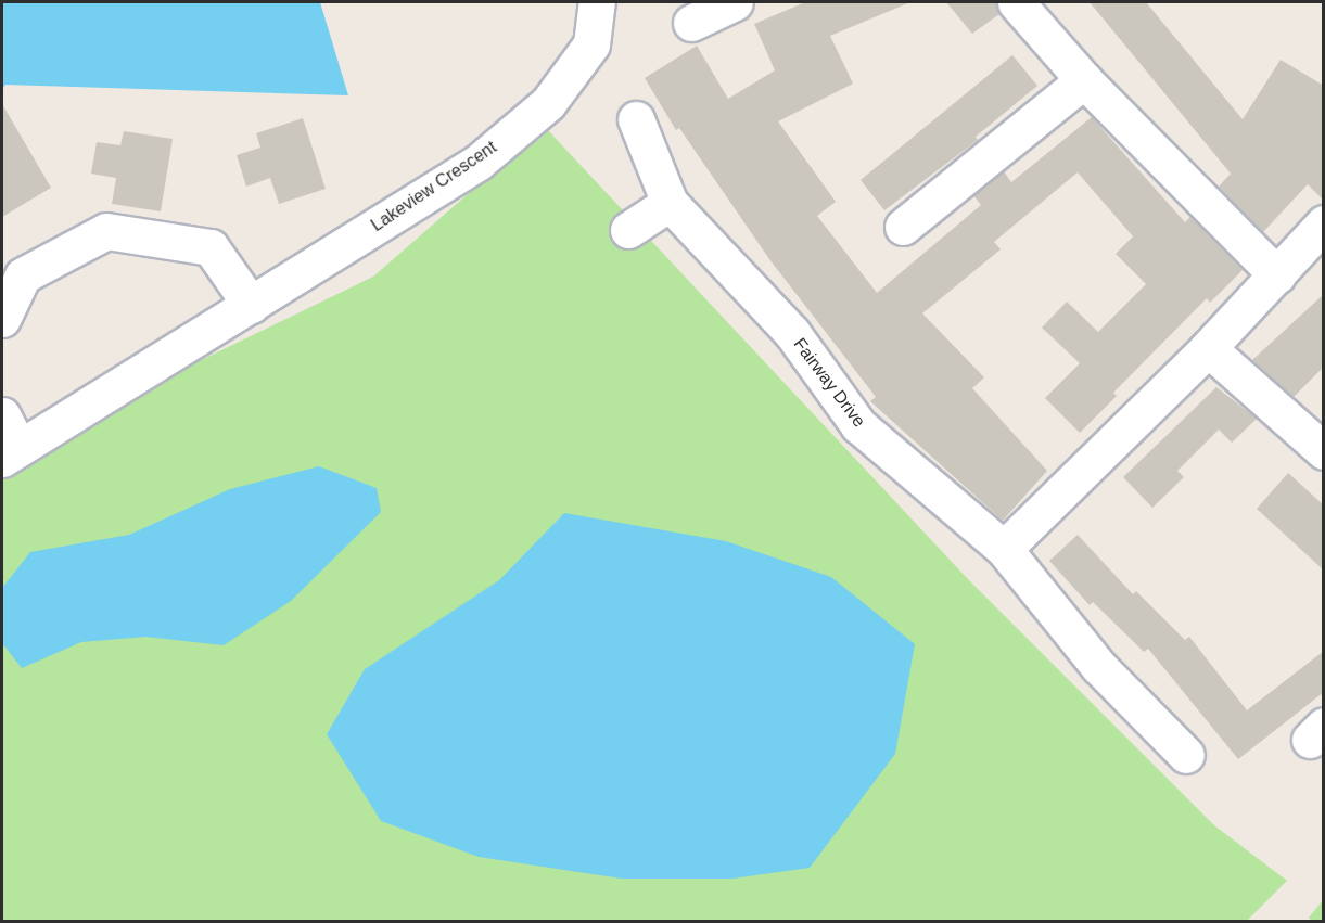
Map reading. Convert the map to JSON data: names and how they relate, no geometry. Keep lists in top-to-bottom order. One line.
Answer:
{"streets":{"street":["Lakeview Crescent","Fairway Drive"]}}
